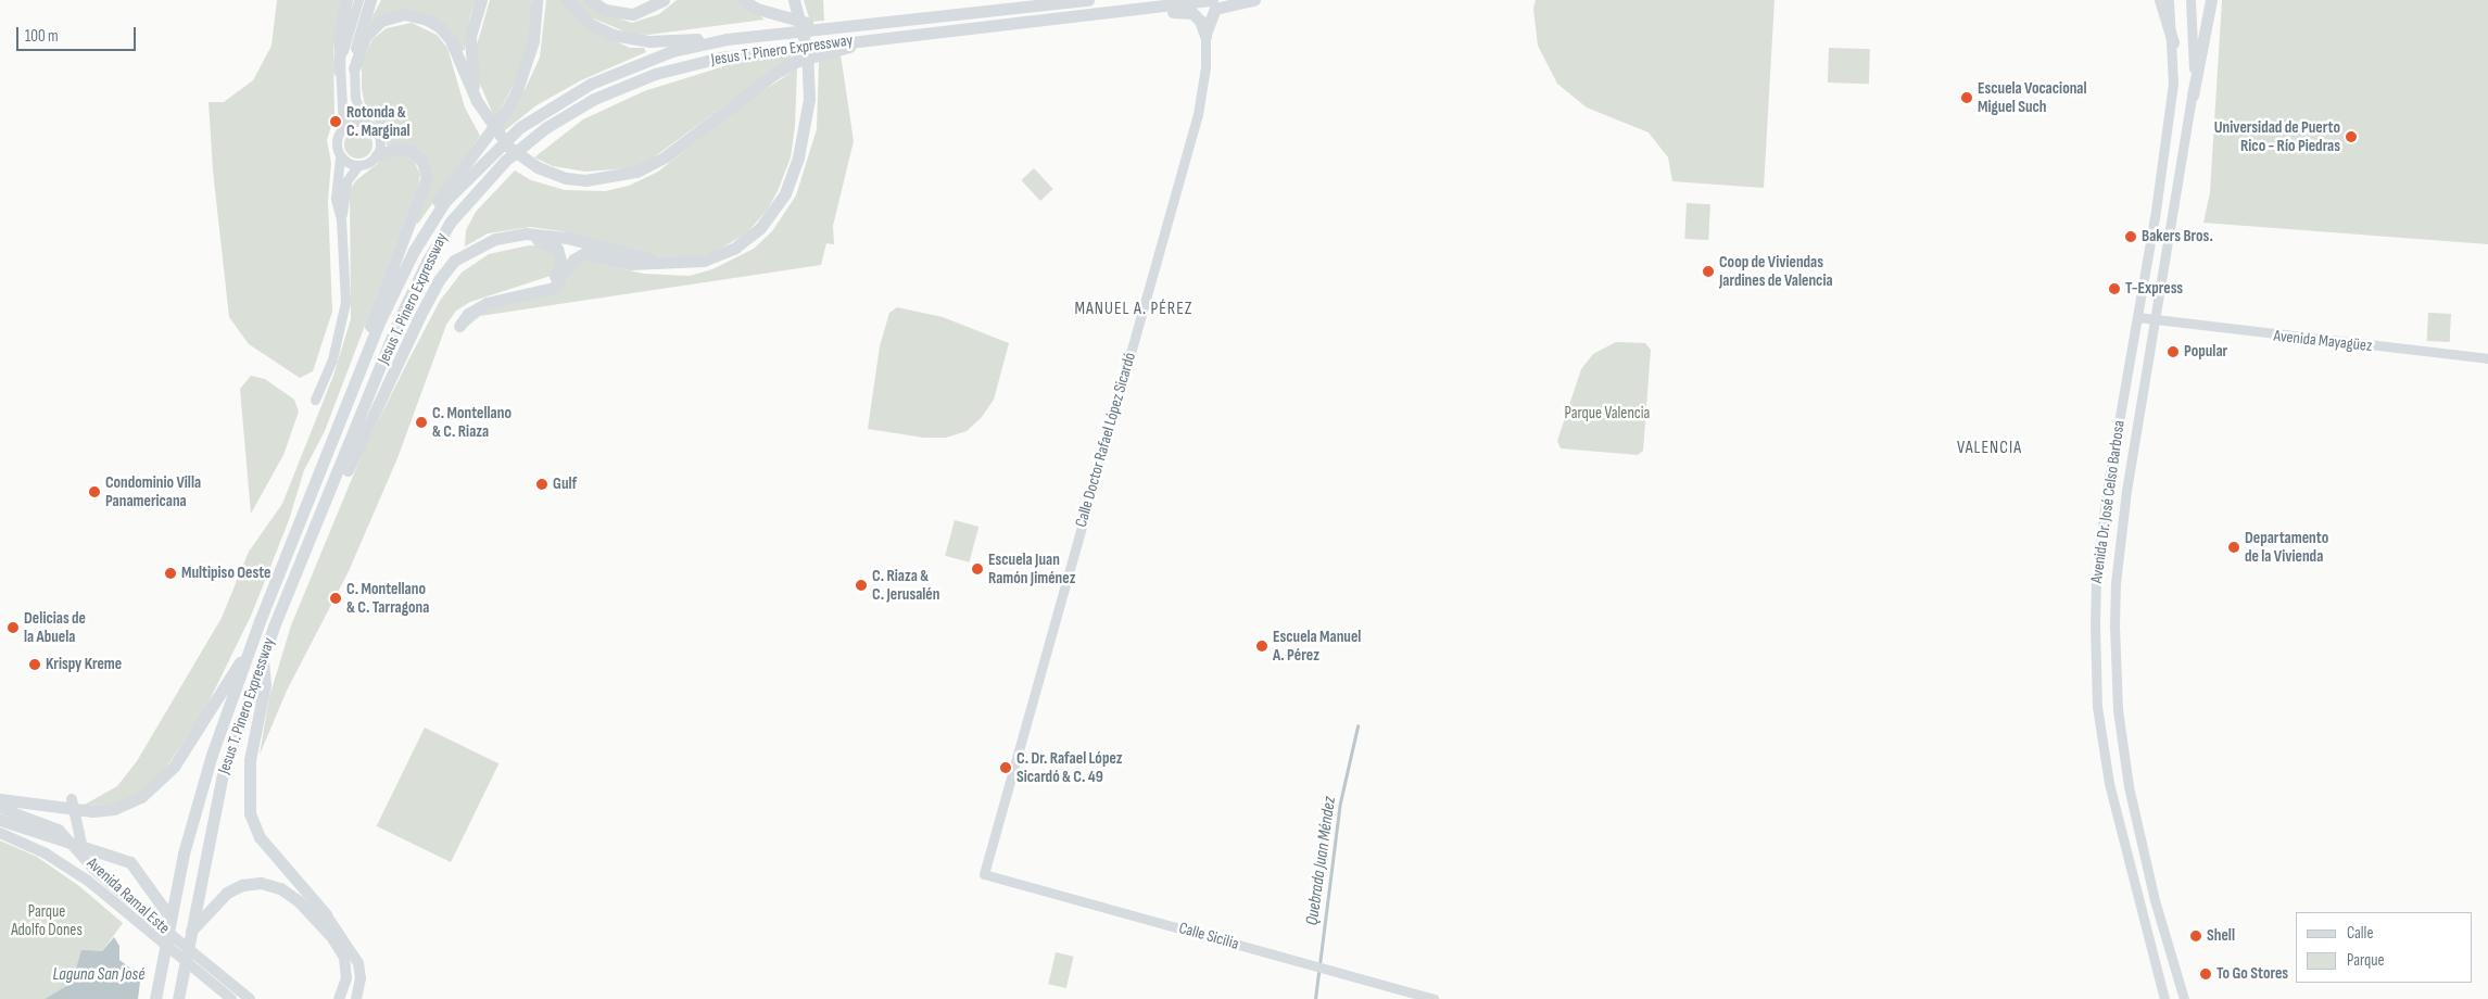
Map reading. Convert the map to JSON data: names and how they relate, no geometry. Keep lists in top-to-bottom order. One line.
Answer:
{"streets":{"highway":["Jesus T. Pinero Expressway"],"main road":["Avenida Ramal Este"],"street":["Avenida Mayagüez","Calle Doctor Rafael López Sicardó","Avenida Dr. José Celso Barbosa","Calle Sicilia"]},"crossings":[["Avenida Mayagüez","Avenida Dr. José Celso Barbosa"],["Calle Doctor Rafael López Sicardó","Calle Sicilia"]],"districts":["MANUEL A. PÉREZ","VALENCIA"],"water":["Quebrada Juan Méndez","Laguna San José"],"parks":["Parque Valencia","Parque Adolfo Dones"],"places":["Escuela Vocacional Miguel Such","Rotonda & C. Marginal","Universidad de Puerto Rico - Río Piedras","Bakers Bros.","Coop de Viviendas Jardines de Valencia","T-Express","Popular","C. Montellano & C. Riaza","Gulf","Condominio Villa Panamericana","Departamento de la Vivienda","Escuela Juan Ramón Jiménez","Multipiso Oeste","C. Riaza & C. Jerusalén","C. Montellano & C. Tarragona","Delicias de la Abuela","Escuela Manuel A. Pérez","Krispy Kreme","C. Dr. Rafael López Sicardó & C. 49","Shell","To Go Stores"],"legend":["Calle","Parque"],"scale_bar":"100 m"}
